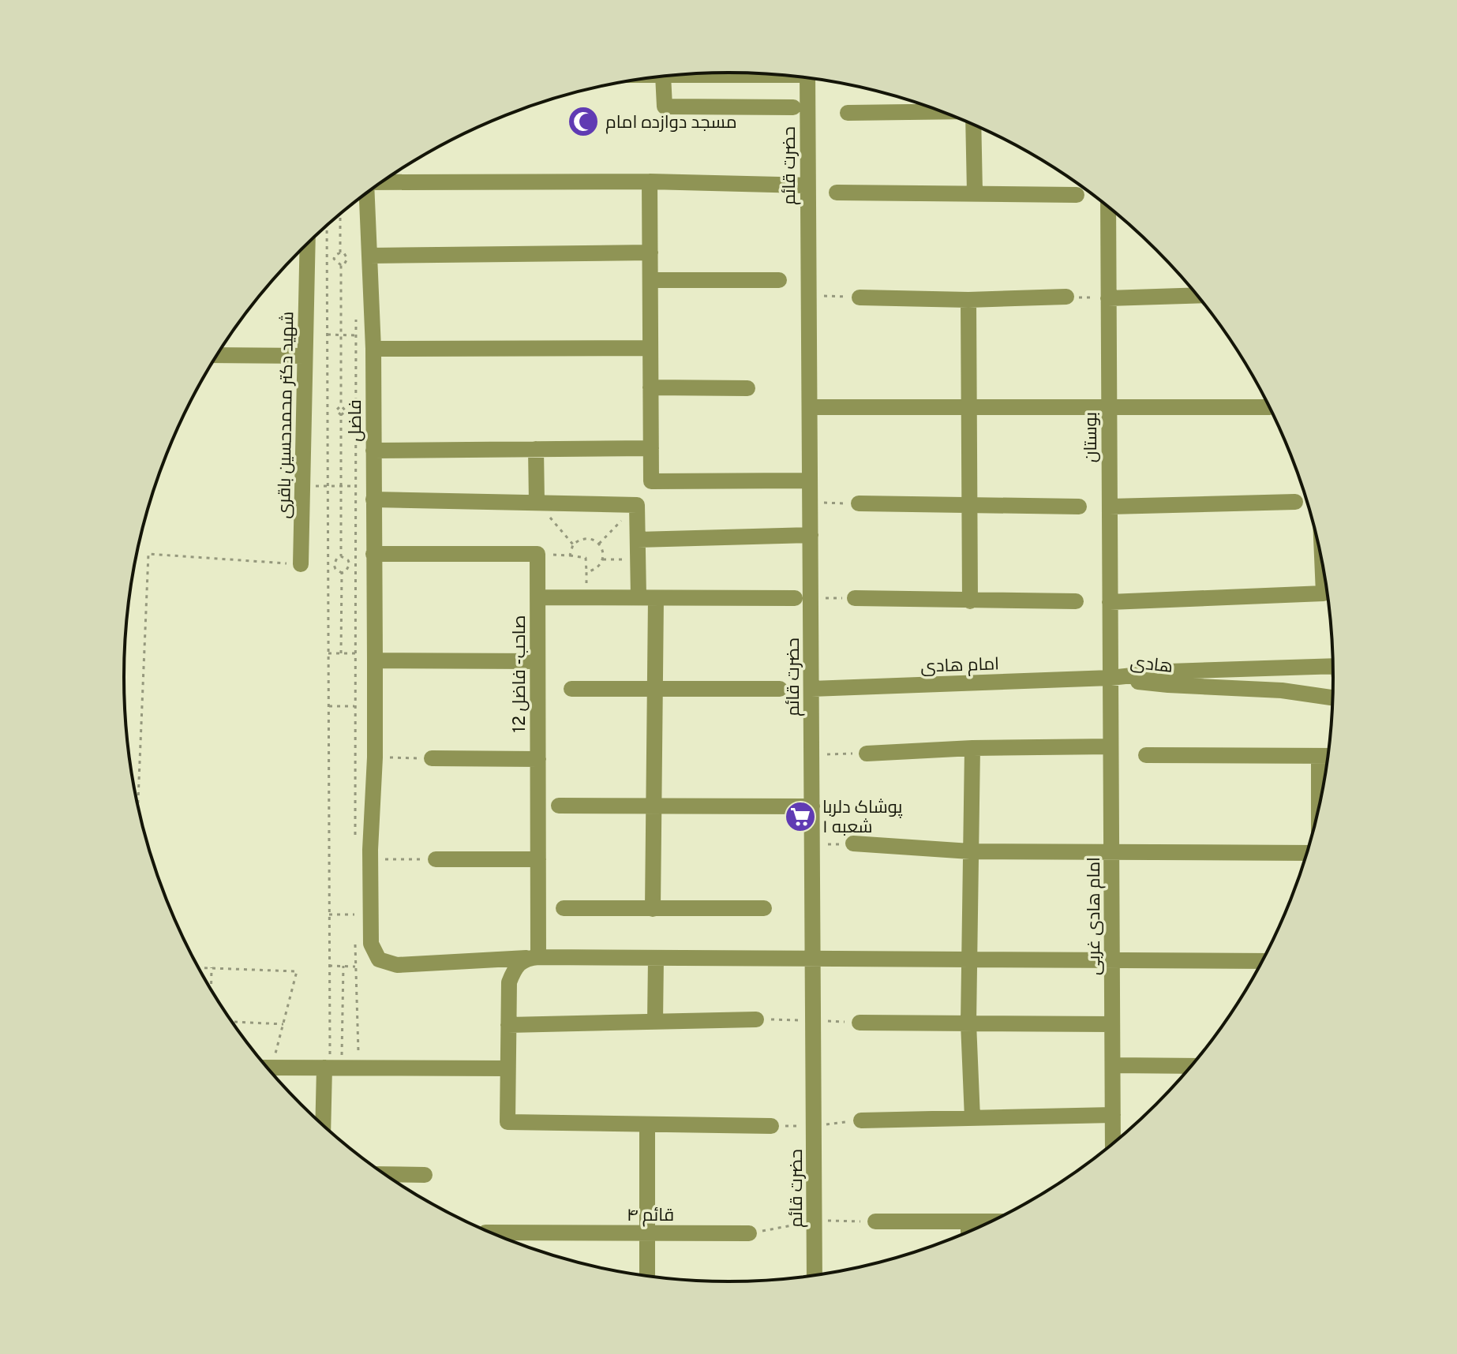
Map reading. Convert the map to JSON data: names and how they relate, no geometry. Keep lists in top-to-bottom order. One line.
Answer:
{"streets":{"street":["حضرت قائم","شهید دکتر محمدحسین باقری","فاضل","بوستان","هادی","امام هادی","صاحب- فاضل 12","امام هادی غربی","قائم ۴"]},"crossings":[["حضرت قائم","فاضل"],["حضرت قائم","امام هادی"],["فاضل","صاحب- فاضل 12"],["فاضل","امام هادی غربی"],["بوستان","هادی"],["بوستان","امام هادی"],["بوستان","امام هادی غربی"],["هادی","امام هادی"],["هادی","امام هادی غربی"],["امام هادی","امام هادی غربی"]],"places":{"mosque":["مسجد دوازده امام"],"supermarket":["پوشاک دلربا شعبه ۱"]}}
